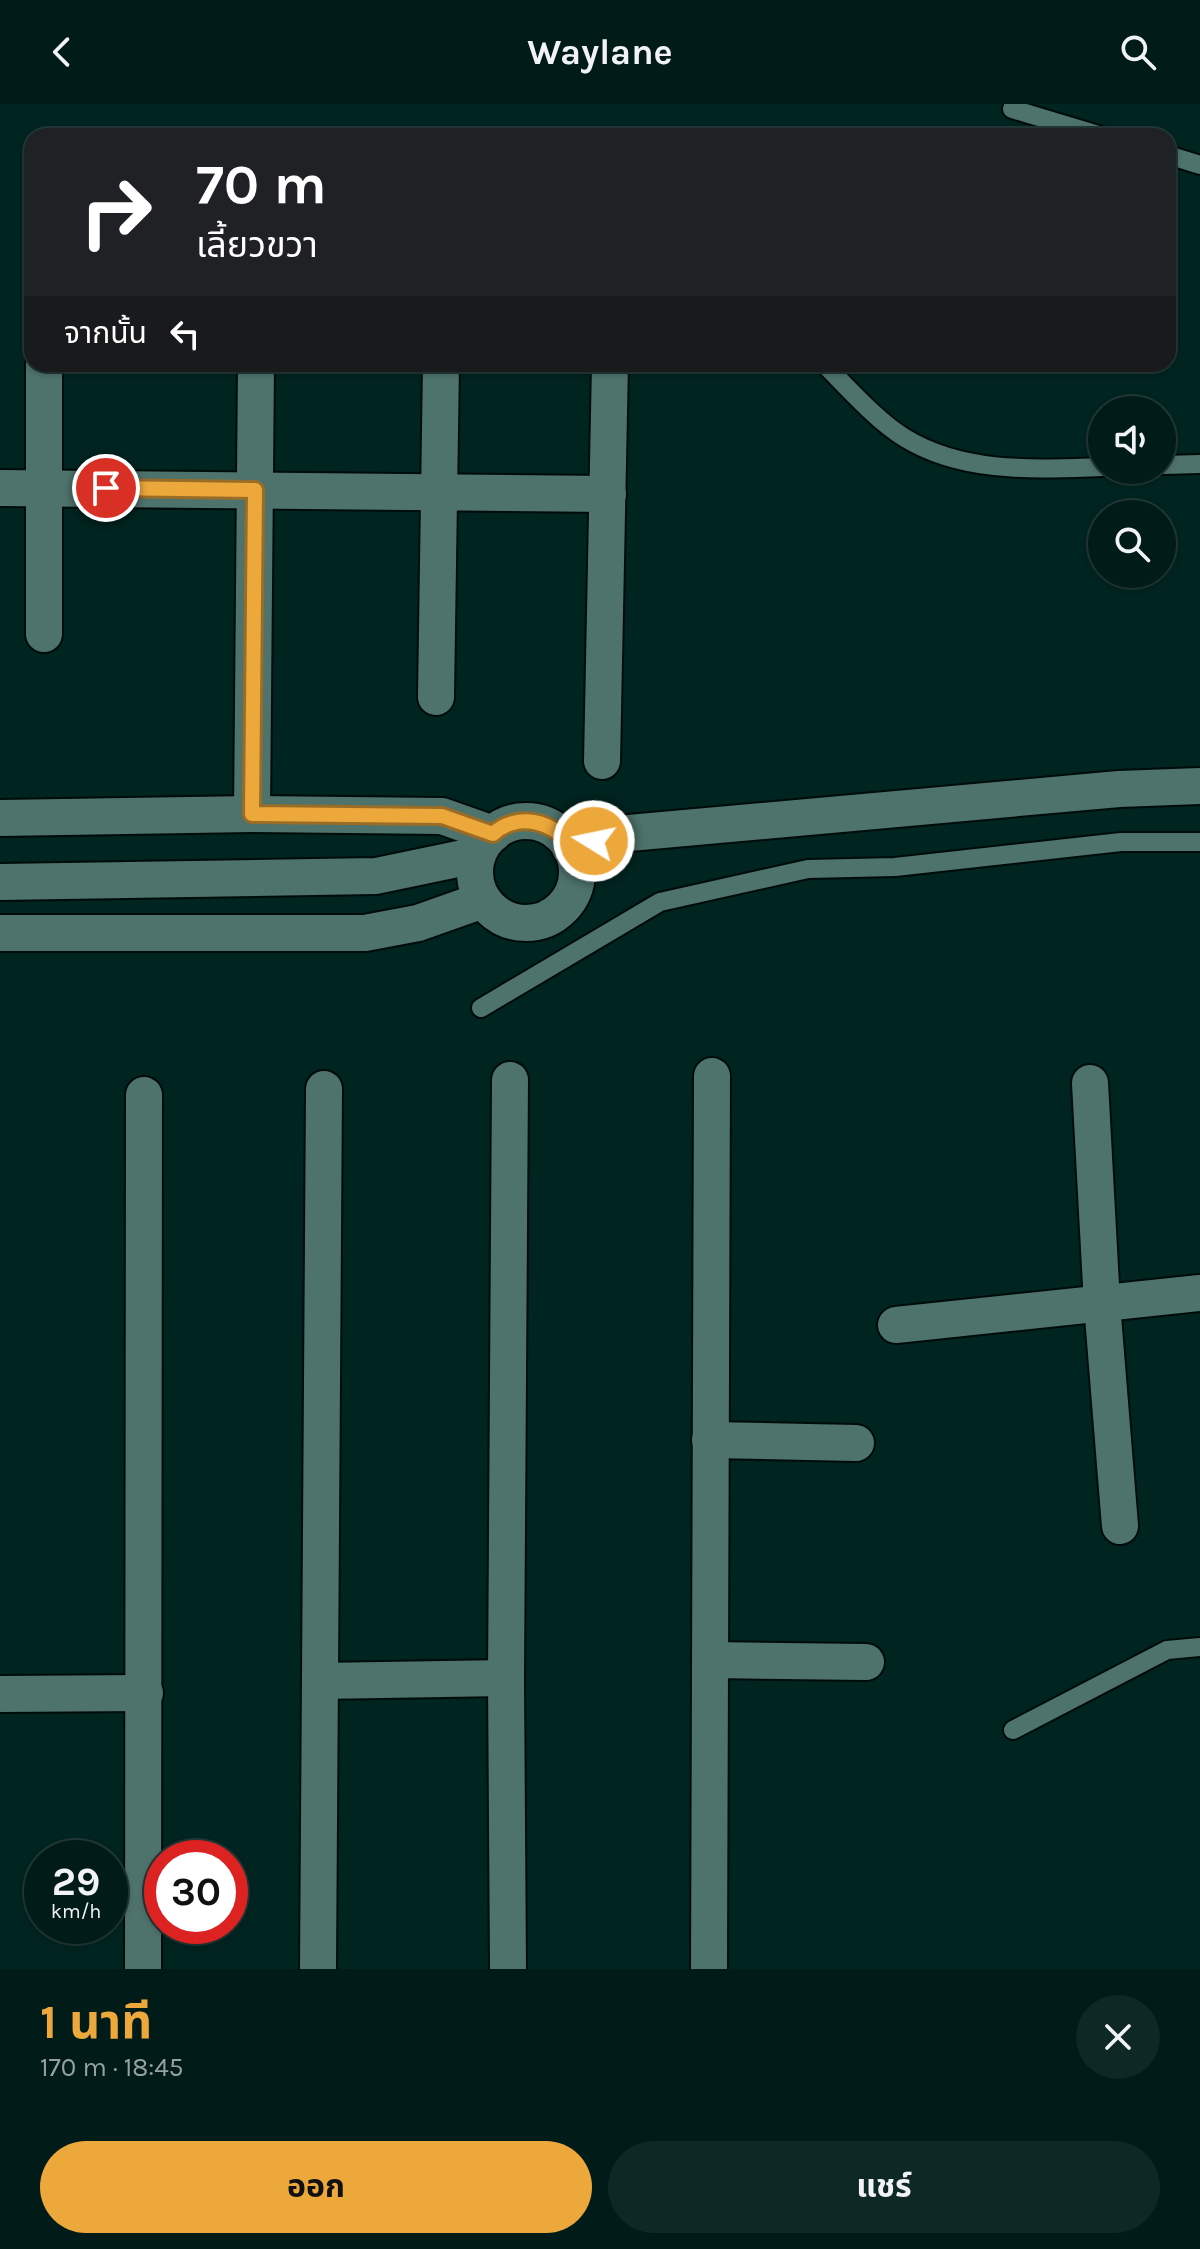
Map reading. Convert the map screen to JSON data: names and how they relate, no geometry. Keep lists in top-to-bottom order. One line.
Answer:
{"page":{"header":"Waylane","turn":["70 m","เลี้ยวขวา"],"then":"จากนั้น","speed":"29 km/h","limit":"30","heading":["1 นาที","170 m · 18:45"],"buttons":["ออก","แชร์"]}}
